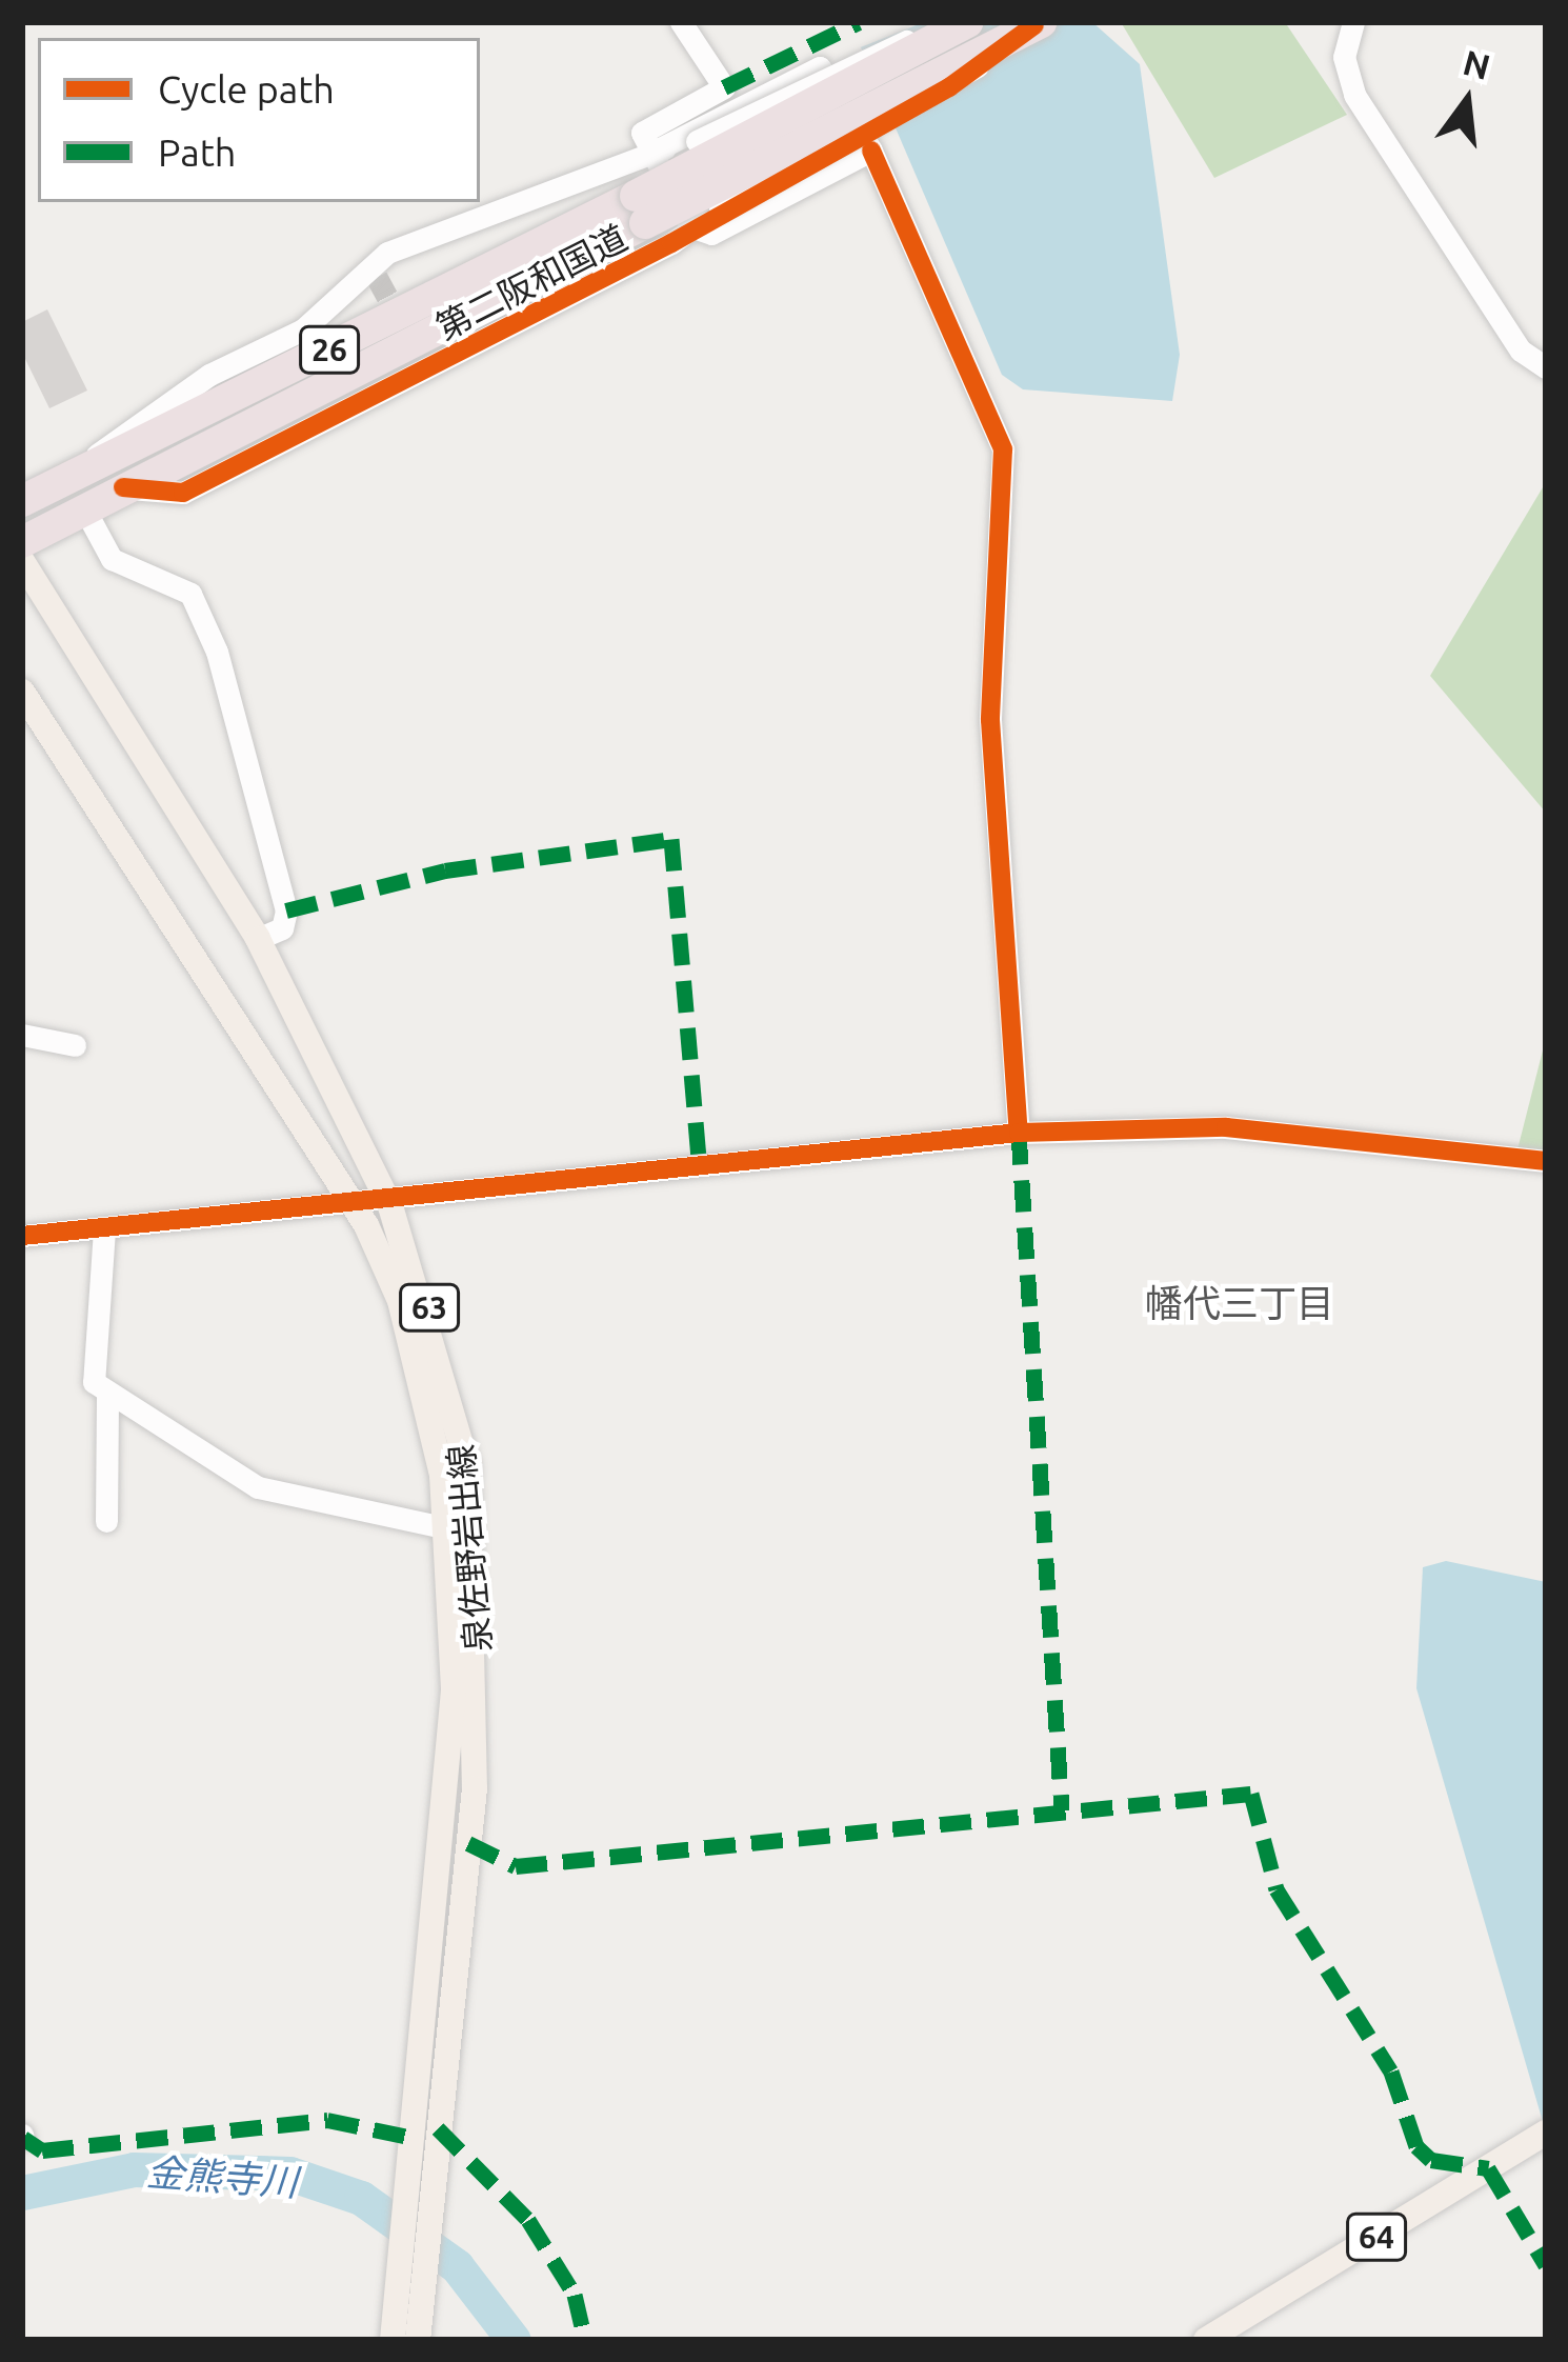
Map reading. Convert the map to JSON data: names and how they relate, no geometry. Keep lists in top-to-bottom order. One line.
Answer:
{"streets":{"highway":["第二阪和国道","26"],"main road":["63","泉佐野岩出線","64"]},"districts":["幡代三丁目"],"water":["金熊寺川"],"legend":["Cycle path","Path"],"north":"top"}
